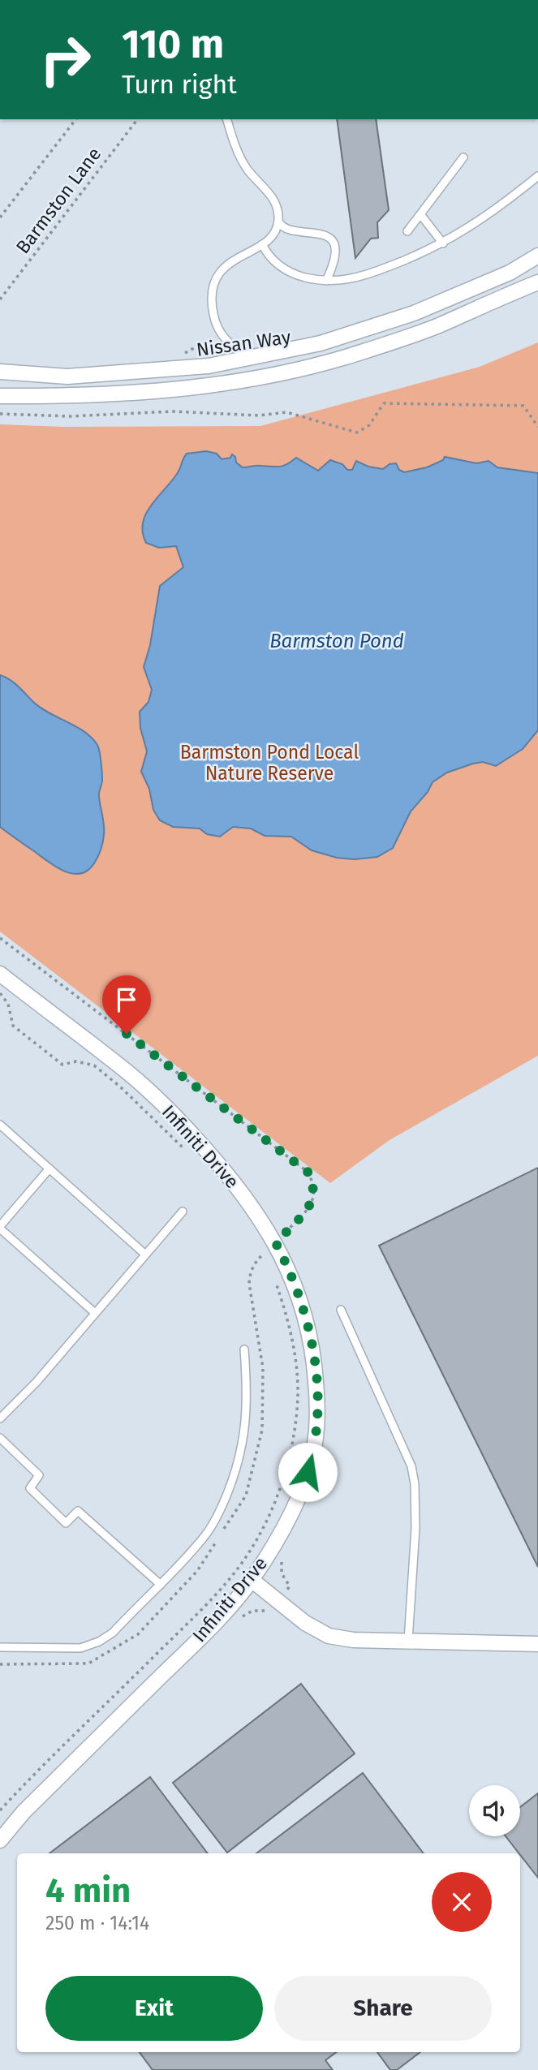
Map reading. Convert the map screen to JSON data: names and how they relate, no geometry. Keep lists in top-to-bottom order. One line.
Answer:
{"streets":{"street":["Nissan Way","Infiniti Drive"],"path":["Barmston Lane"]},"water":["Barmston Pond"],"parks":["Barmston Pond Local Nature Reserve"],"page":{"turn":["110 m","Turn right"],"heading":["4 min","250 m · 14:14"],"buttons":["Exit","Share"]}}
